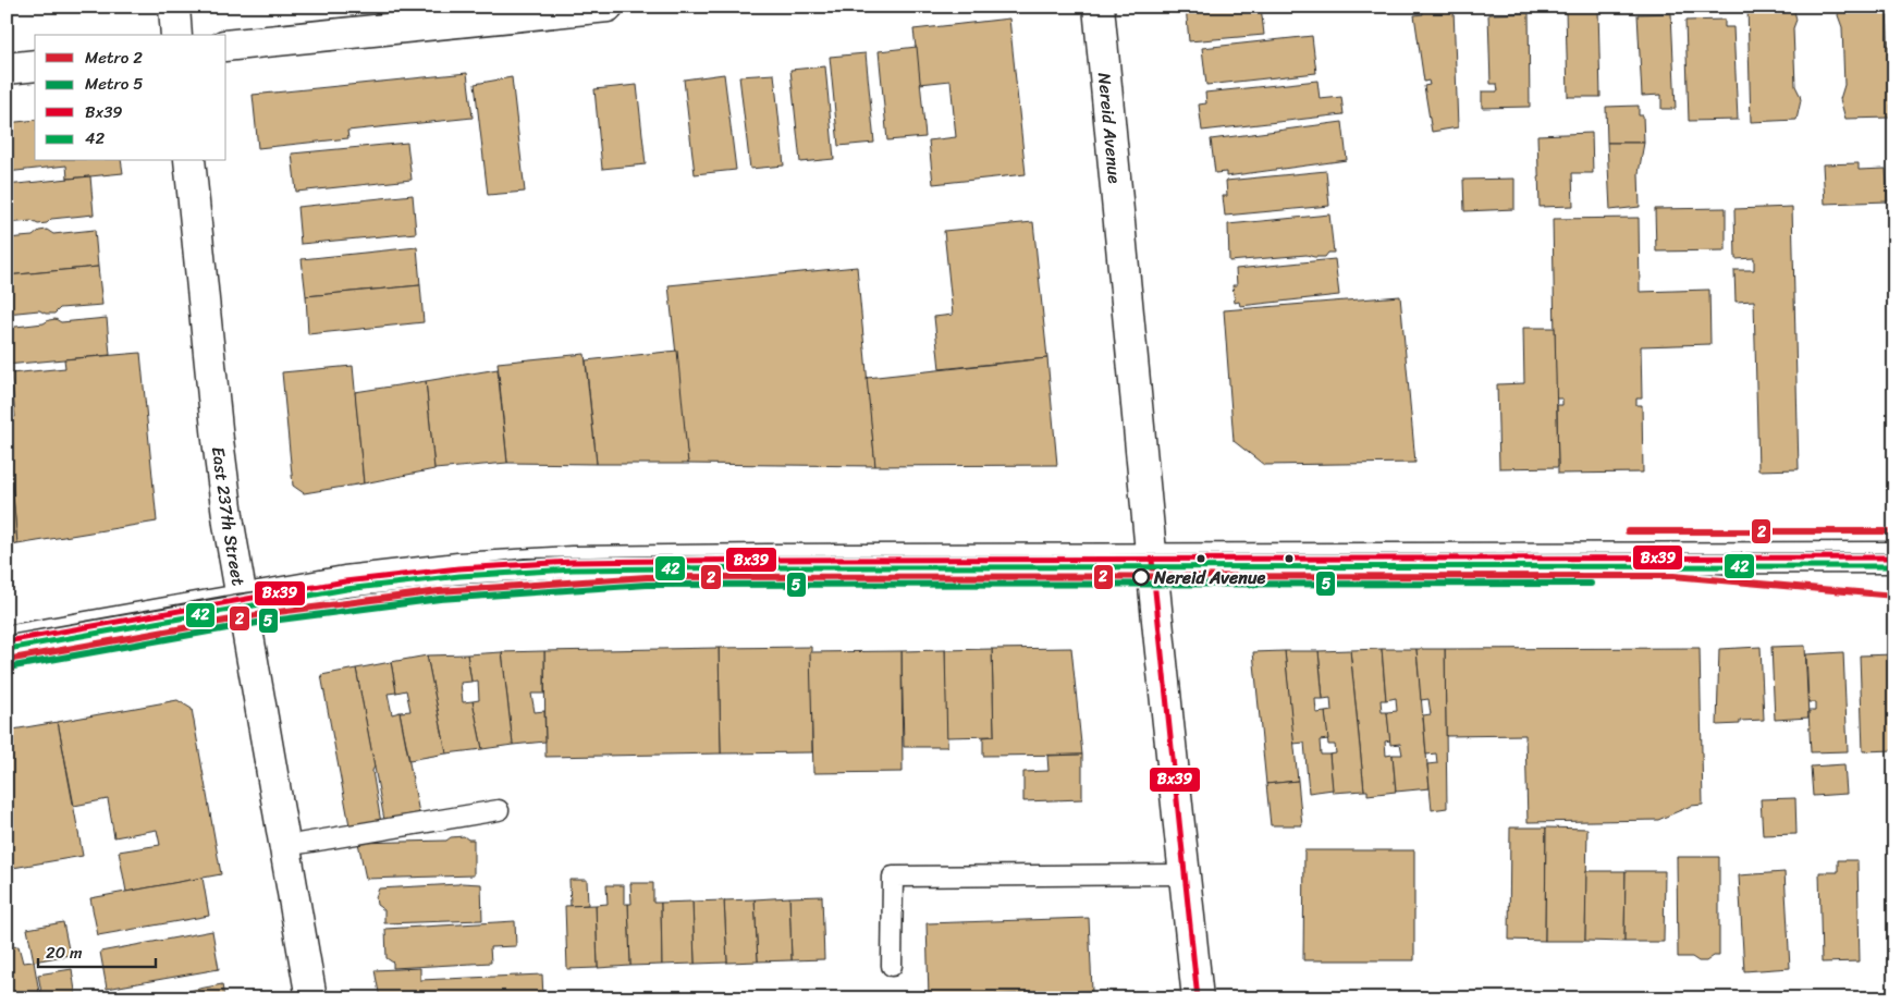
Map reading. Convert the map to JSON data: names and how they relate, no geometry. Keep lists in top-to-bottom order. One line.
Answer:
{"streets":{"main road":["Nereid Avenue","East 237th Street"]},"places":["Nereid Avenue"],"lines":["metro line 2","transit line Bx39","transit line 42","metro line 5"],"legend":["Metro 2","Metro 5","Bx39","42"],"scale_bar":"20 m"}
